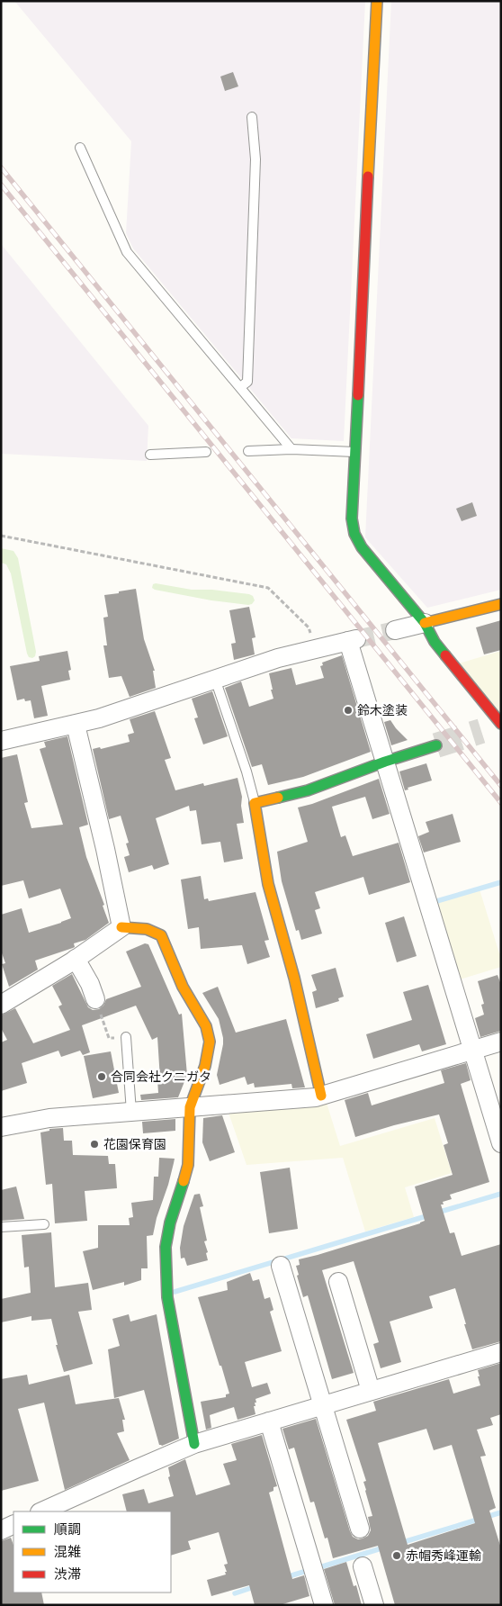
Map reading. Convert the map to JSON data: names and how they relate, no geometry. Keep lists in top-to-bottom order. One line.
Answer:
{"places":["鈴木塗装","合同会社クニガタ","花園保育園","赤帽秀峰運輸"],"legend":["順調","混雑","渋滞"]}
